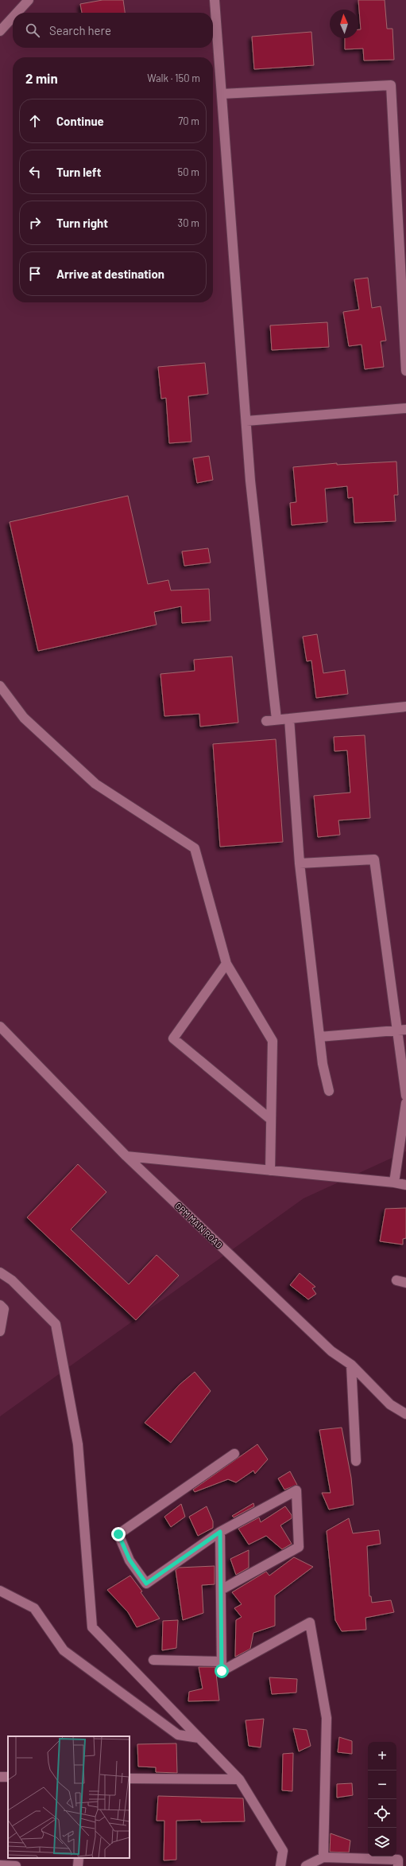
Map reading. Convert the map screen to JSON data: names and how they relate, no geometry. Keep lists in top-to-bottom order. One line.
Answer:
{"streets":{"street":["GPM MAIN ROAD"]},"north":"top","page":{"search":"Search here","heading":["2 min","Walk · 150 m"],"list":[["Continue","70 m"],["Turn left","50 m"],["Turn right","30 m"],"Arrive at destination"],"map_buttons":["+","−"]}}
